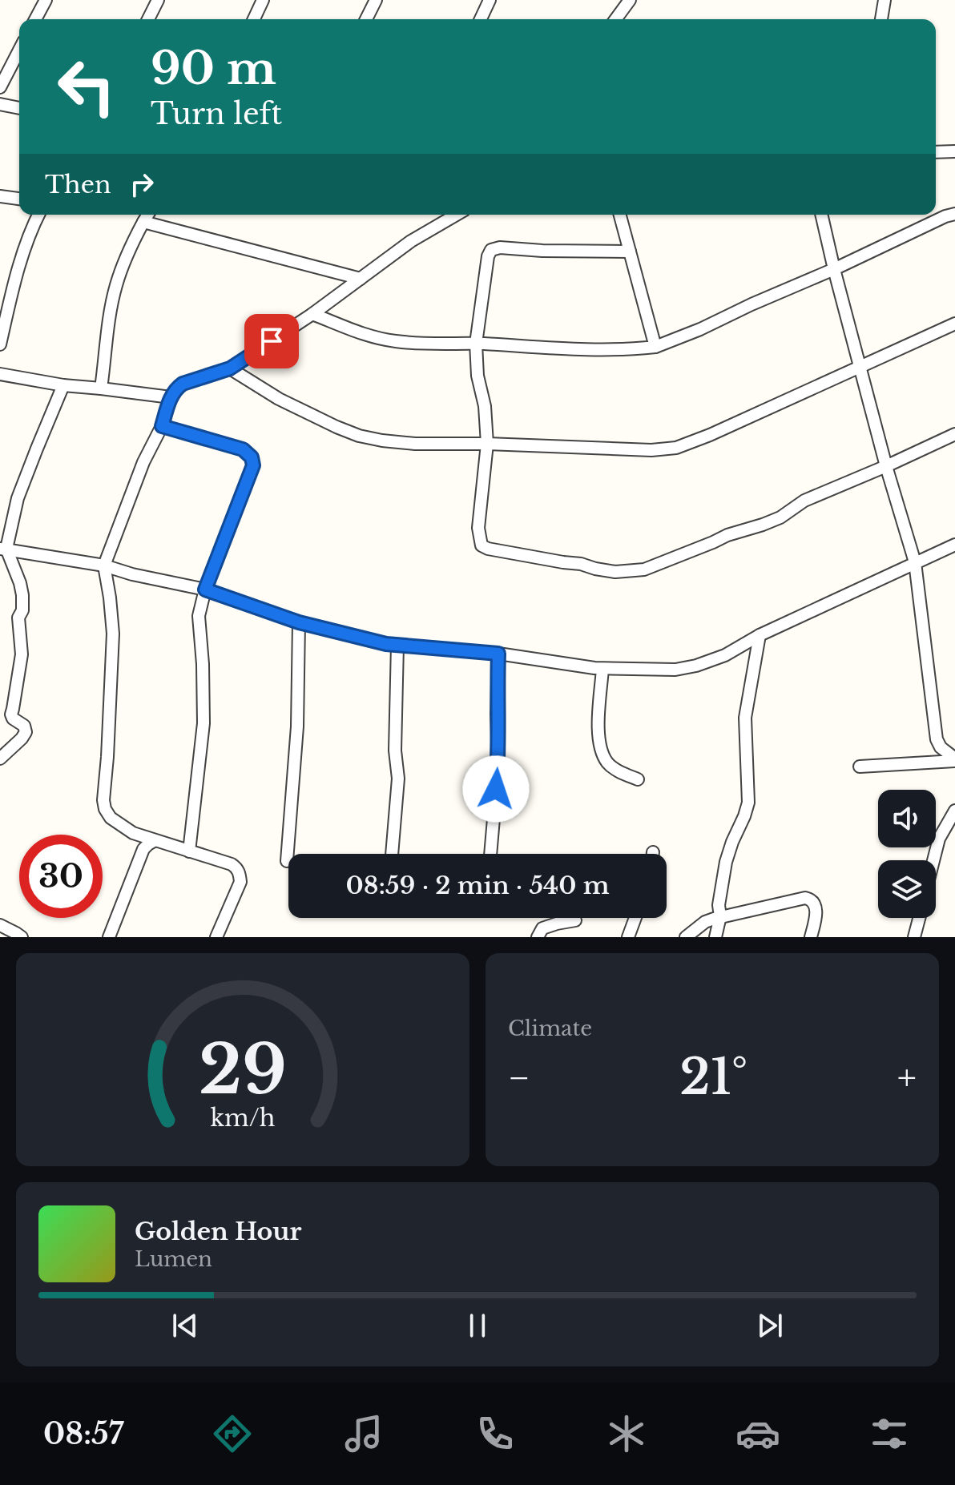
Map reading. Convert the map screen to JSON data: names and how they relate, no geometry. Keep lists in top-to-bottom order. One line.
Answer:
{"page":{"turn":["90 m","Turn left"],"then":"Then","limit":"30","trip":"08:59 · 2 min · 540 m","tile":"Climate","heat":["−","21°","+"],"song":["Golden Hour","Lumen"],"tabs":"08:57","gauge":["29","km/h"]}}
